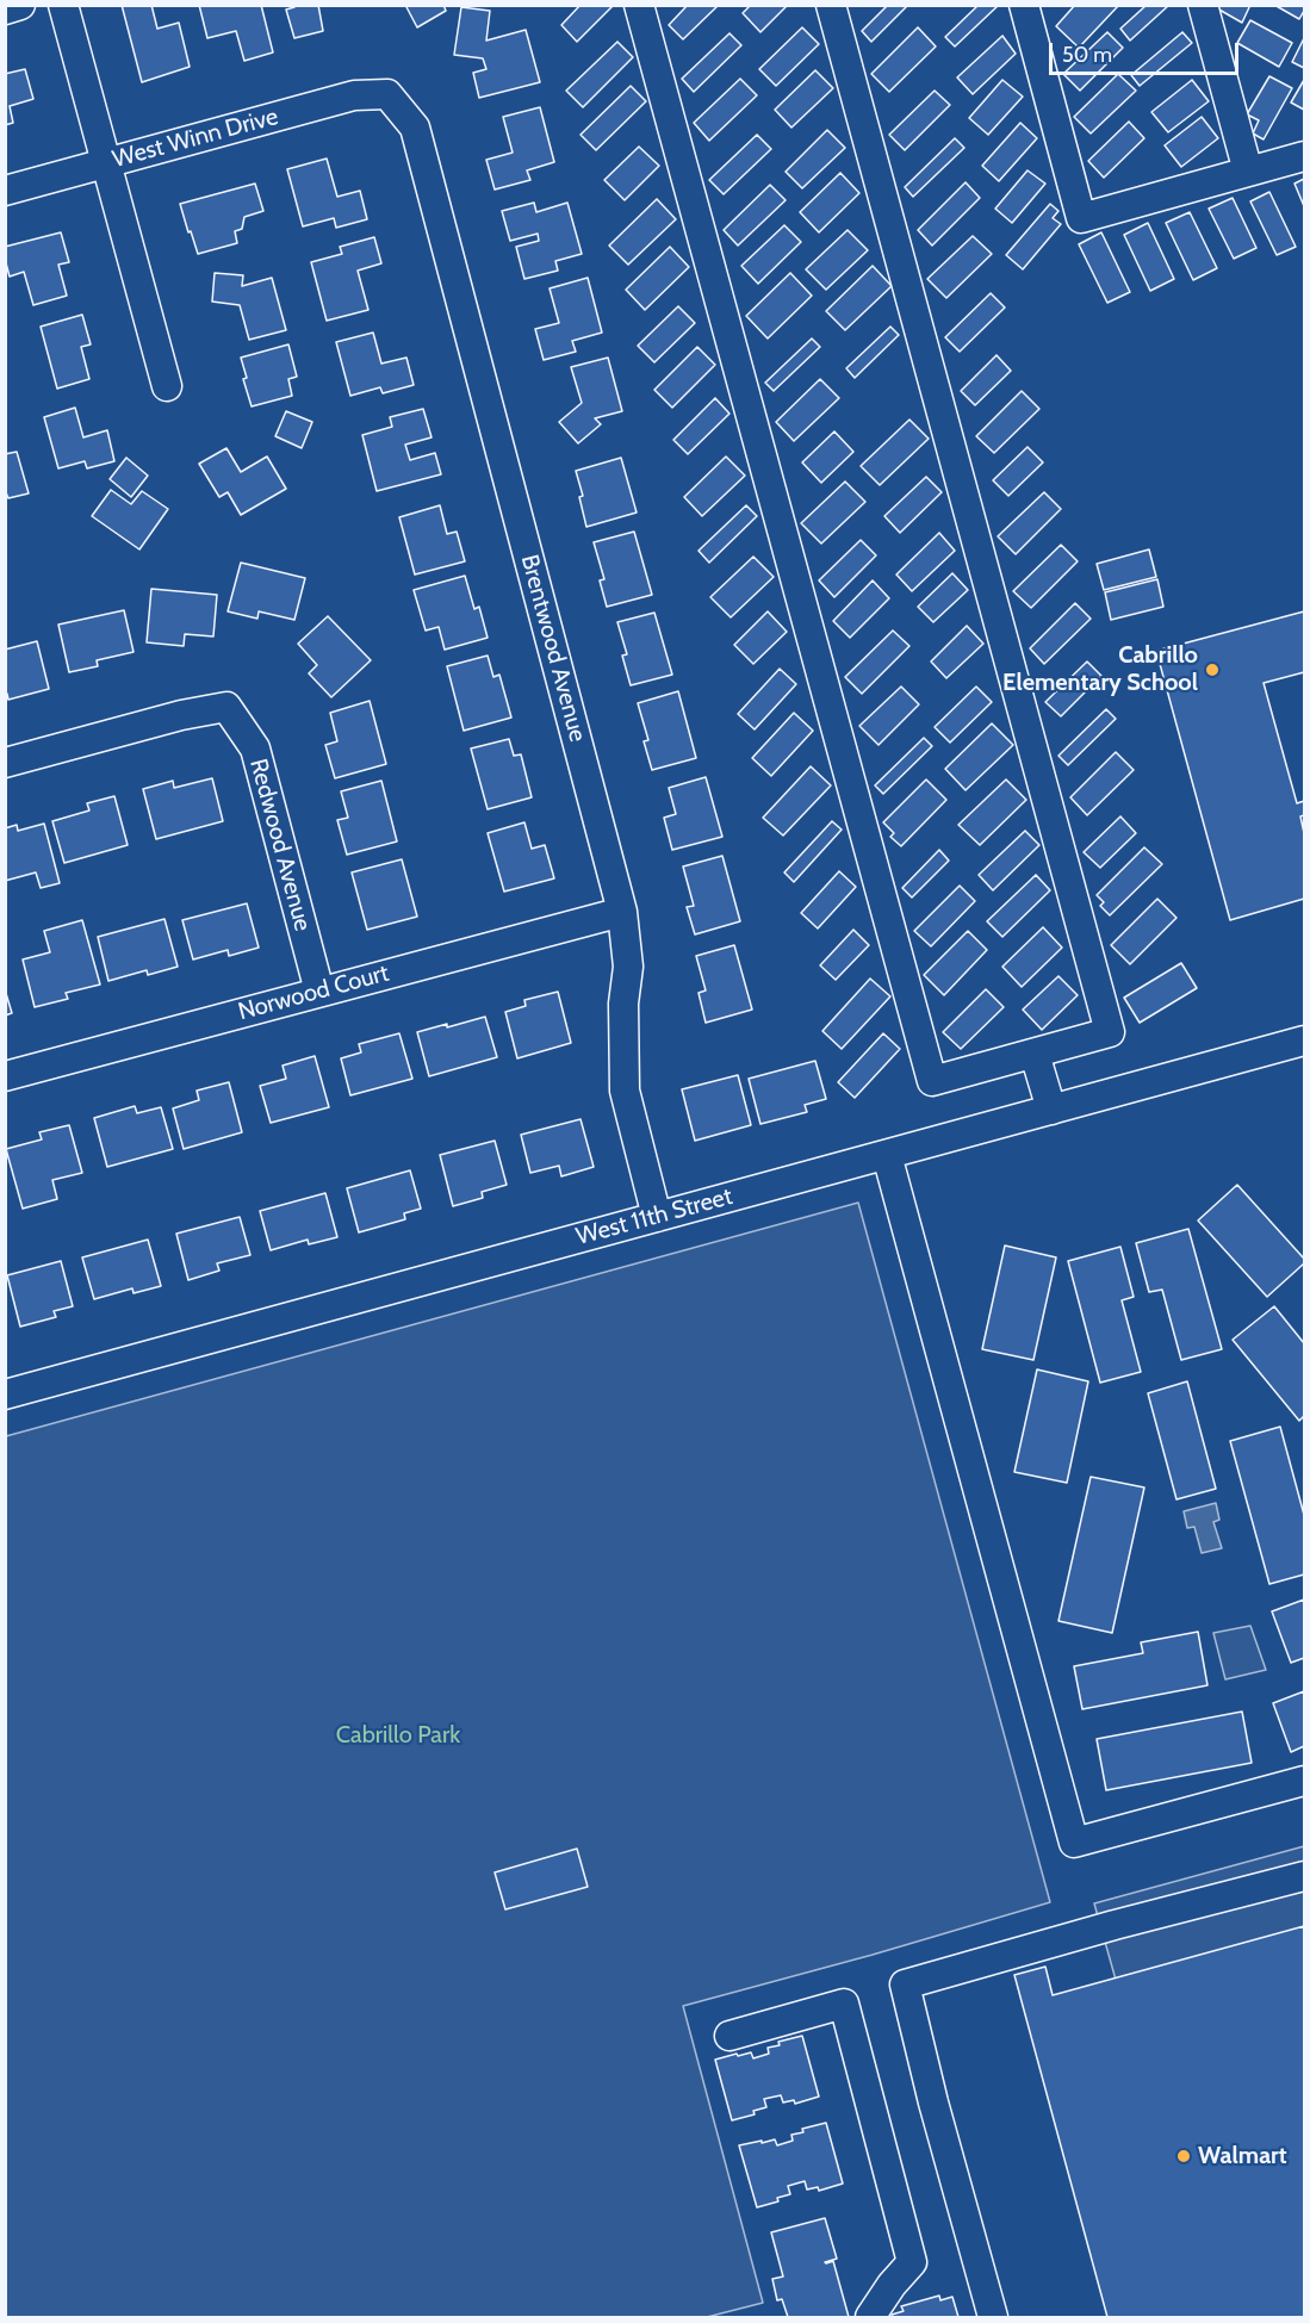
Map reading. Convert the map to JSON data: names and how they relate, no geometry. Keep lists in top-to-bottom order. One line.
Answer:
{"streets":{"street":["West Winn Drive","Brentwood Avenue","Redwood Avenue","Norwood Court","West 11th Street"]},"crossings":[["West Winn Drive","Brentwood Avenue"],["Brentwood Avenue","Norwood Court"],["Brentwood Avenue","West 11th Street"],["Redwood Avenue","Norwood Court"]],"parks":["Cabrillo Park"],"places":["Cabrillo Elementary School","Walmart"],"scale_bar":"50 m"}
